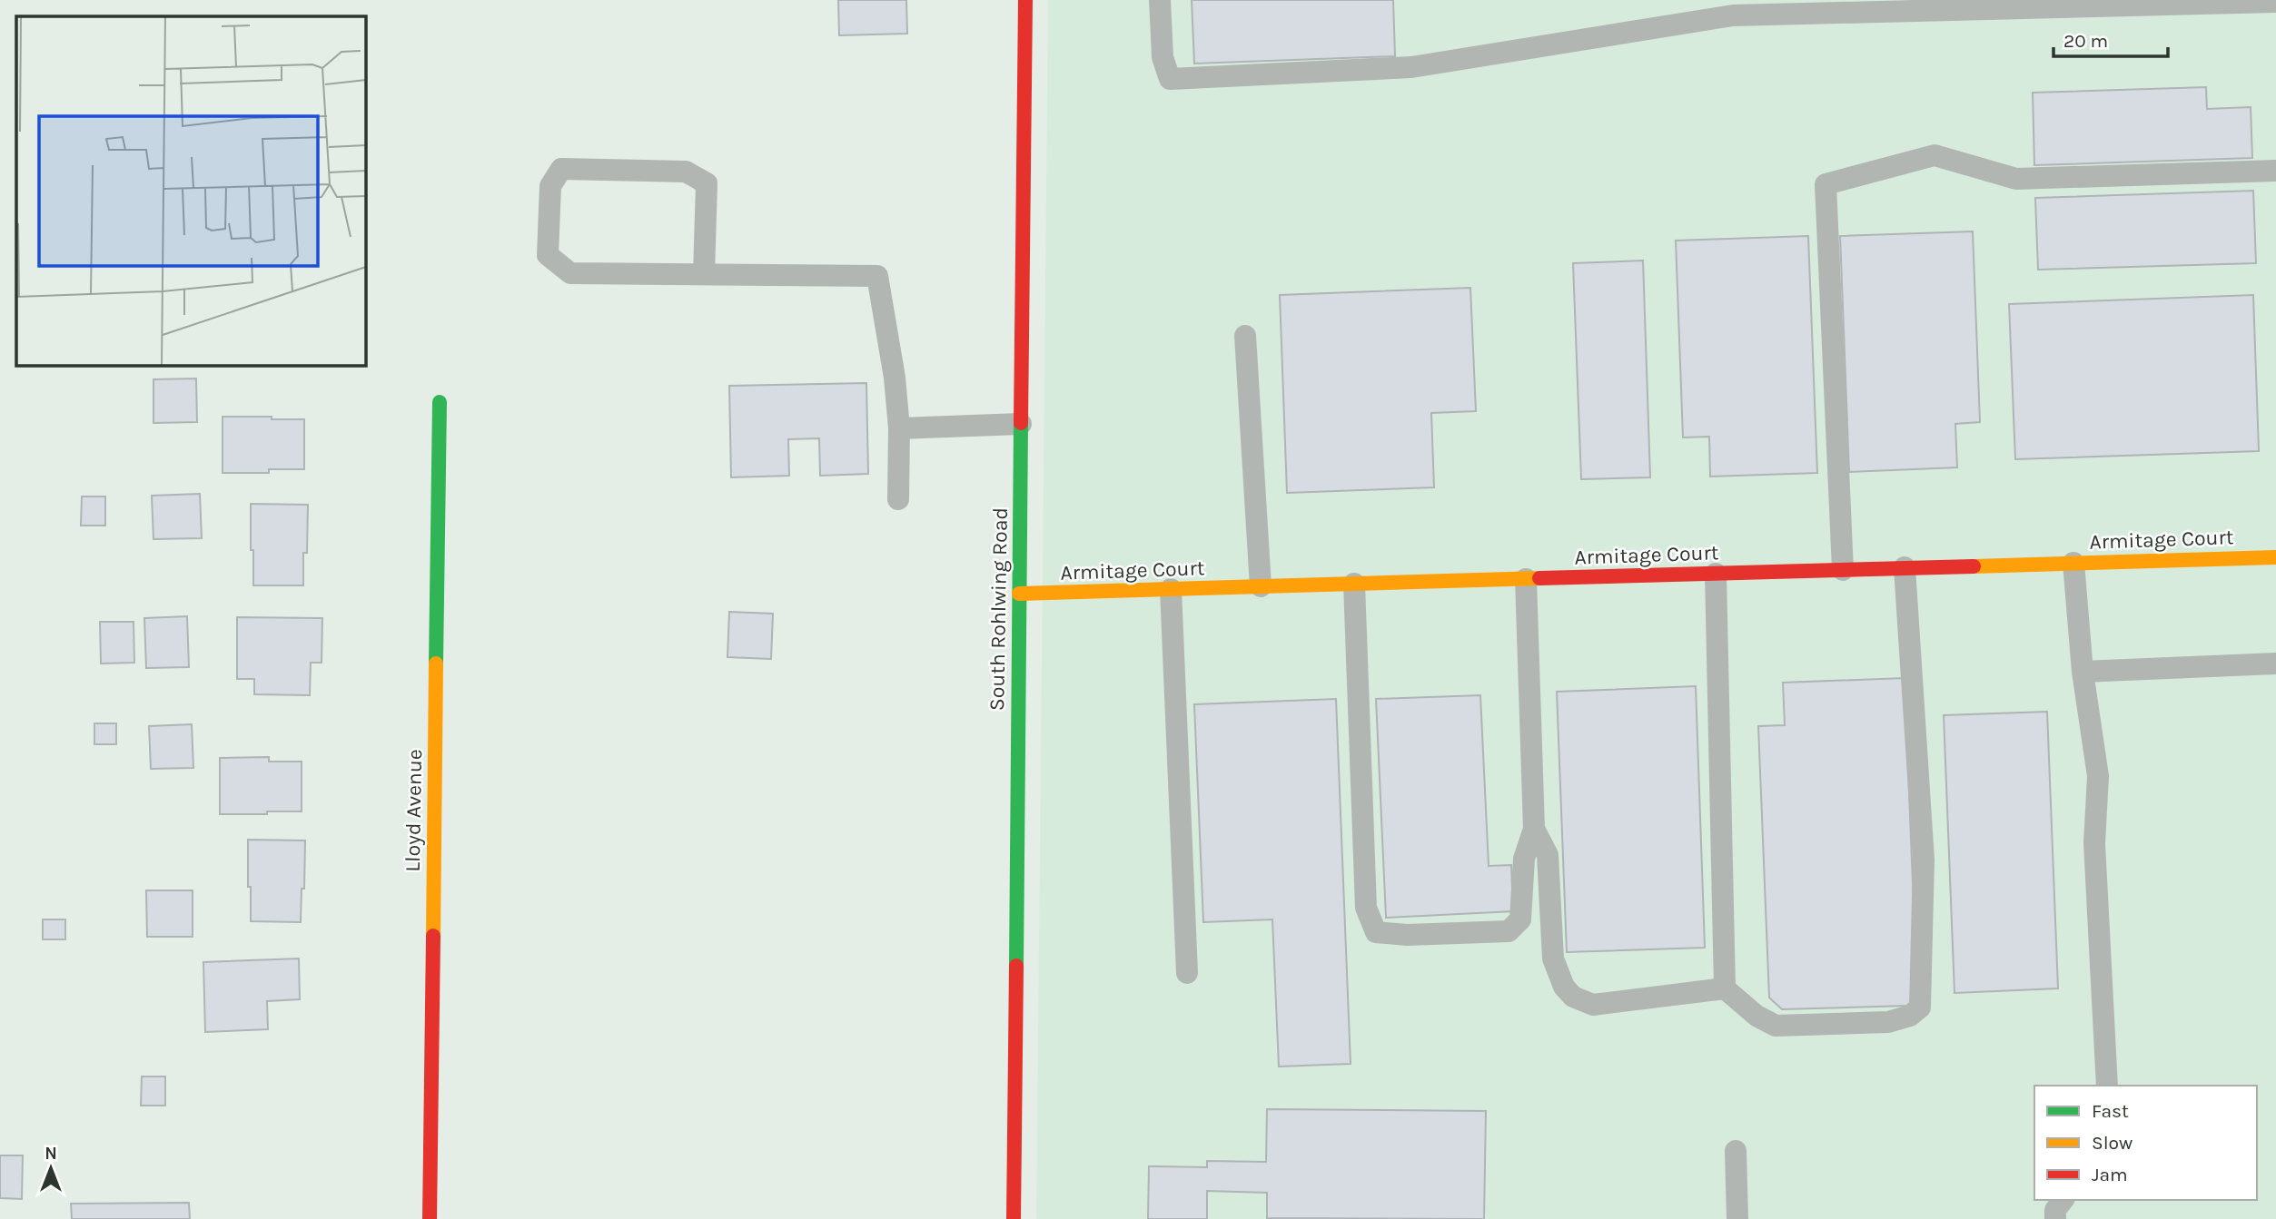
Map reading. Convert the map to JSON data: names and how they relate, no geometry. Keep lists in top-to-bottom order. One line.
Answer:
{"streets":{"street":["Armitage Court","South Rohlwing Road","Lloyd Avenue"]},"crossings":[["Armitage Court","South Rohlwing Road"]],"legend":["Fast","Slow","Jam"],"scale_bar":"20 m","north":"top"}
